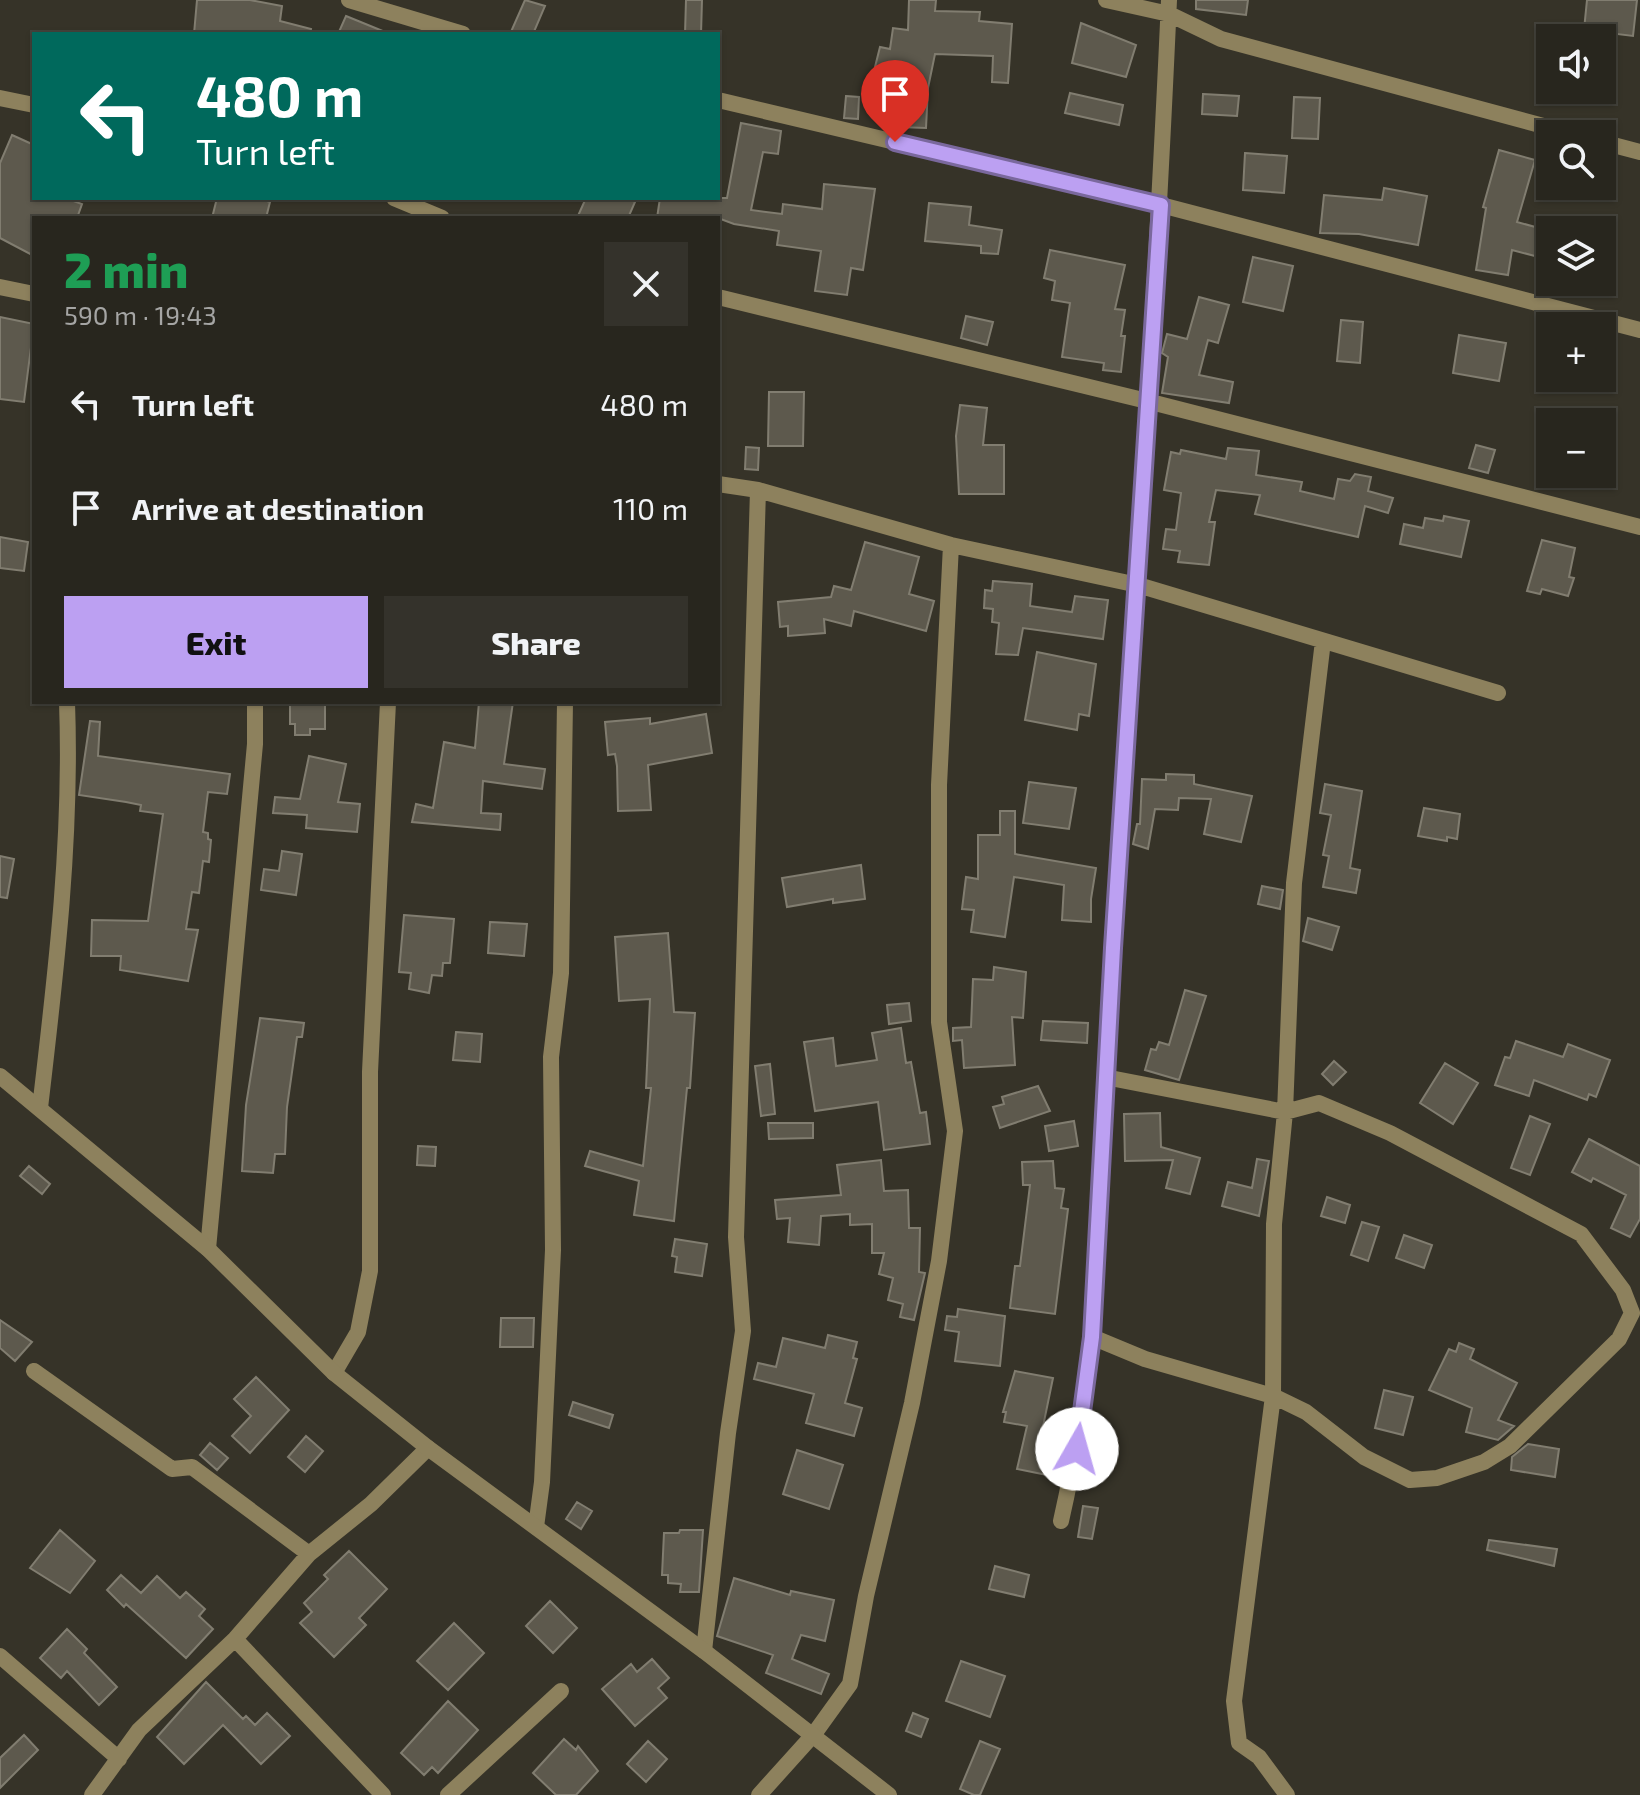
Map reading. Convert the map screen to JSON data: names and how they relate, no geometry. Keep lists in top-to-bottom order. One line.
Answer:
{"page":{"map_buttons":["+","−"],"turn":["480 m","Turn left"],"heading":["2 min","590 m · 19:43"],"list":[{"name":"Turn left","value":"480 m"},{"name":"Arrive at destination","value":"110 m"}],"buttons":["Exit","Share"]}}
